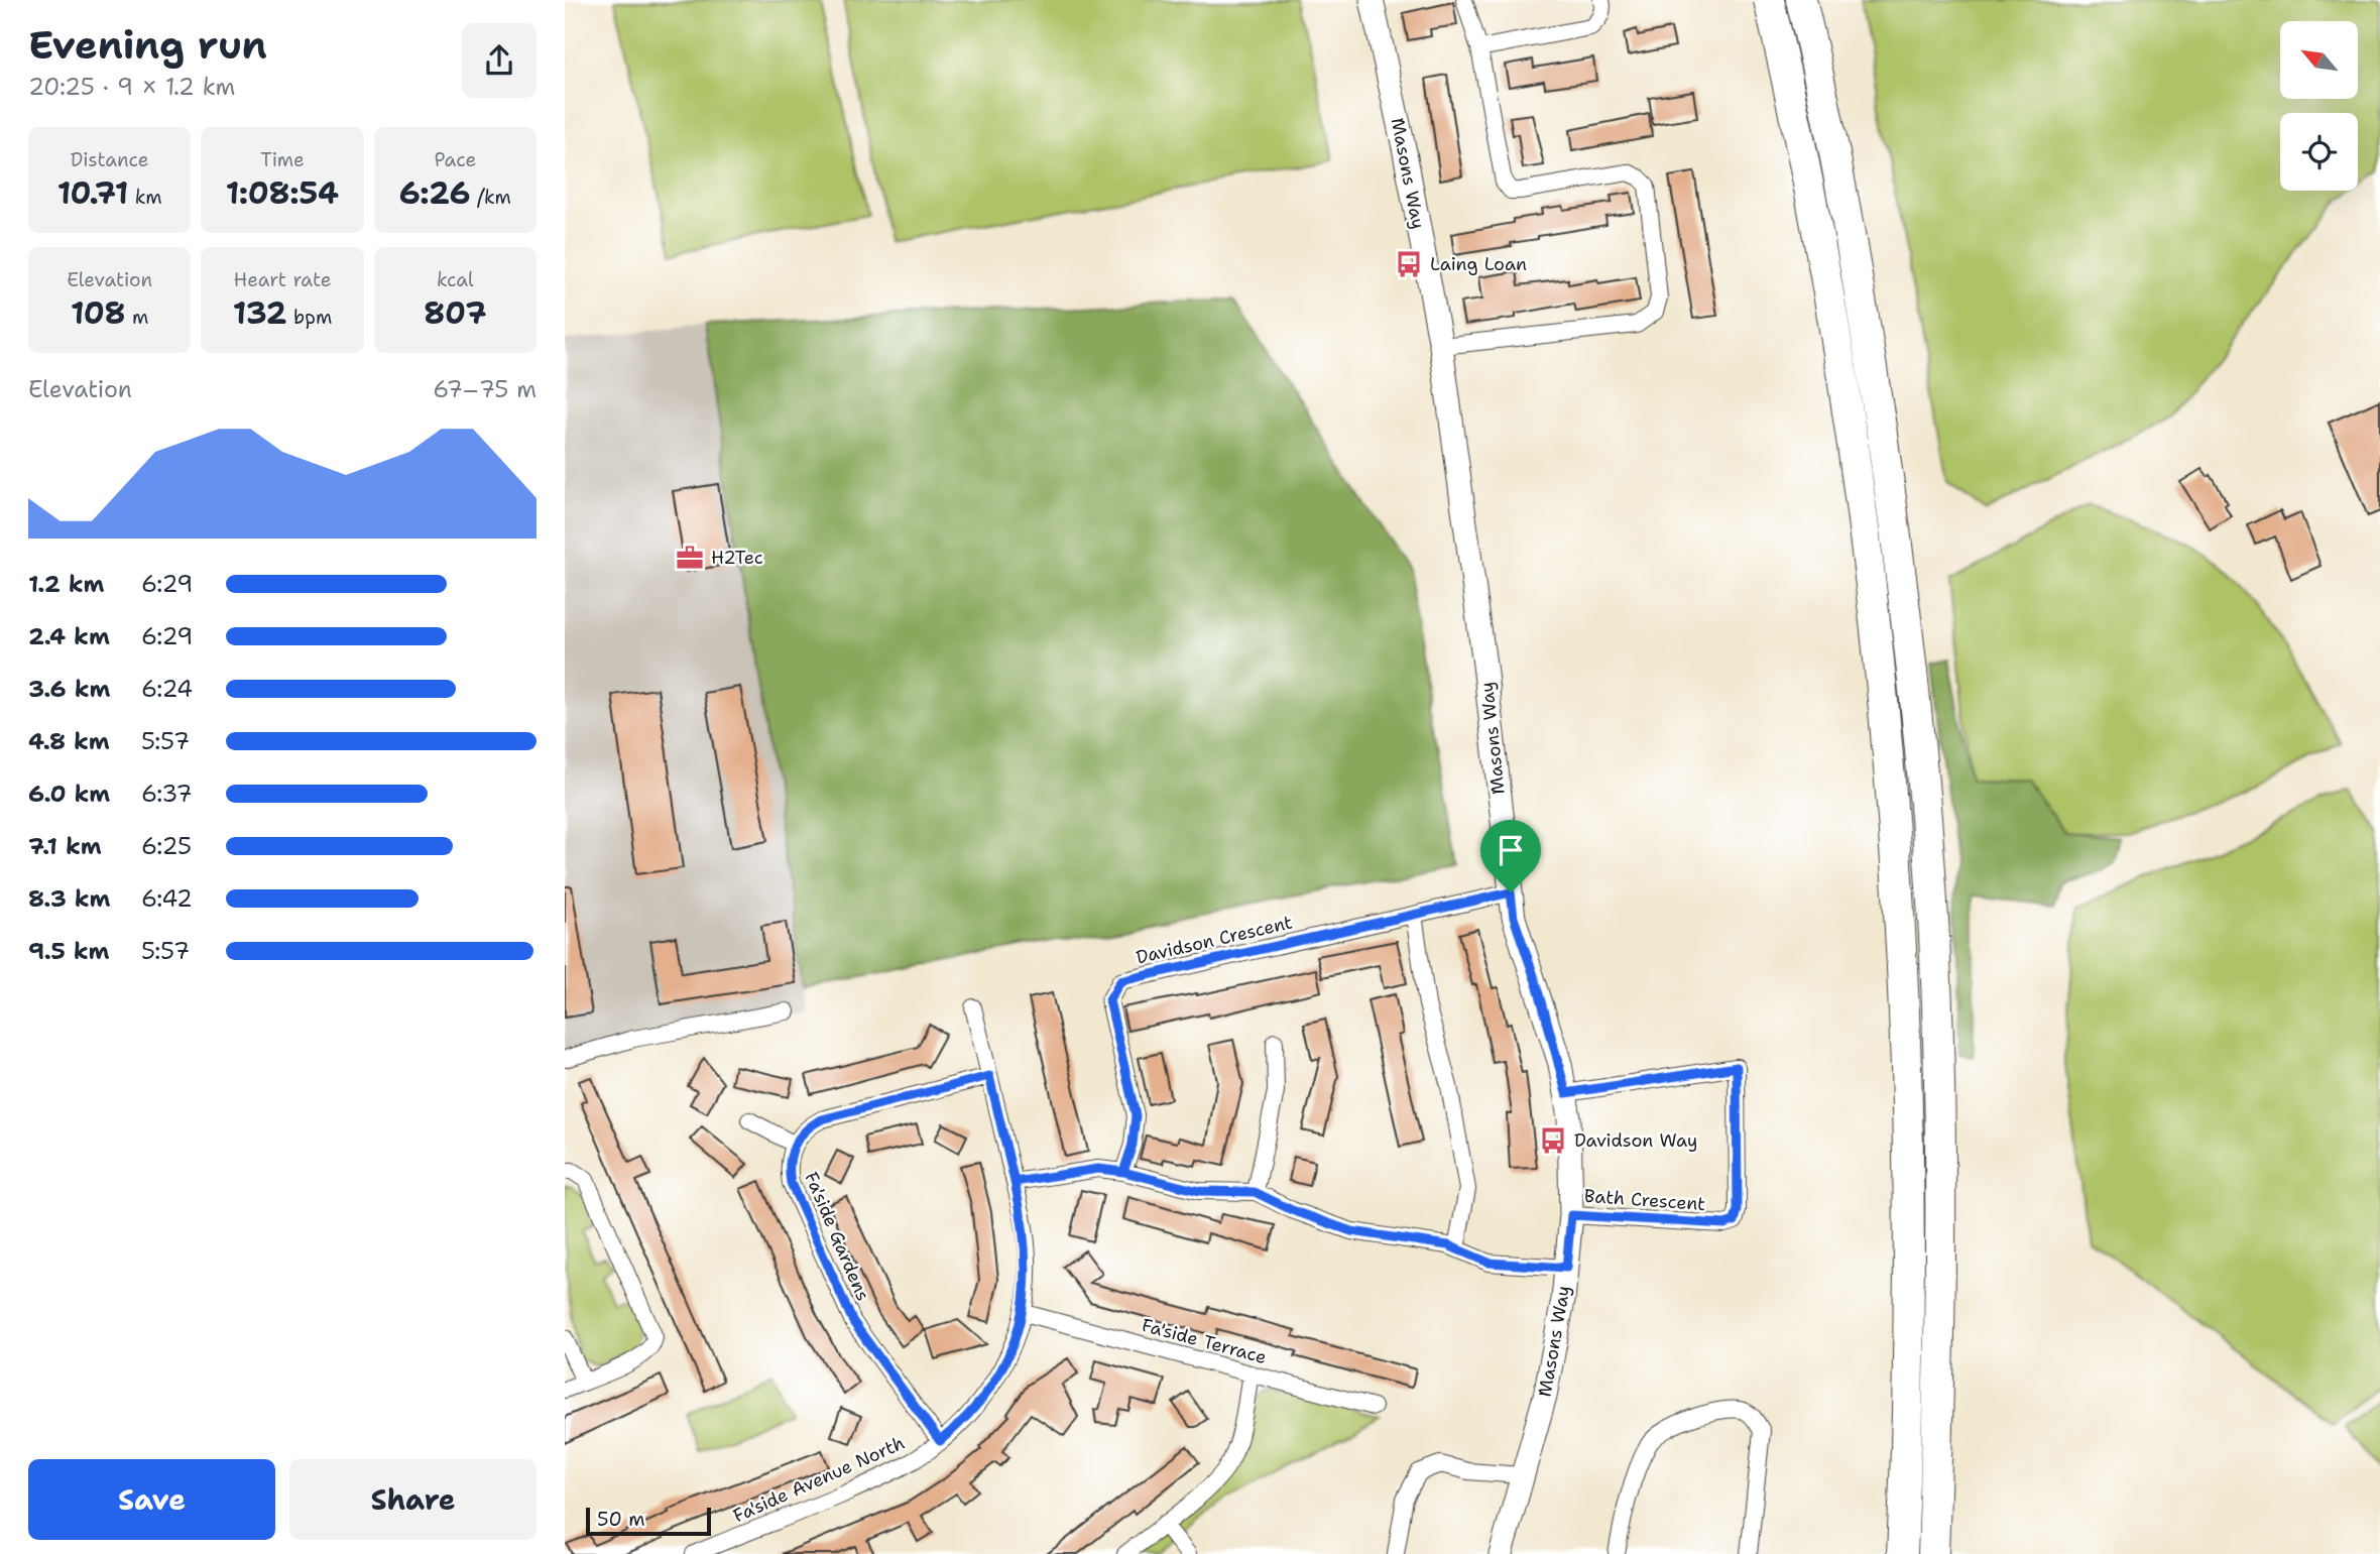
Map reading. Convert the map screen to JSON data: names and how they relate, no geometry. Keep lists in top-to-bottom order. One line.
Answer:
{"streets":{"street":["Masons Way","Davidson Crescent","Bath Crescent","Fa'side Gardens","Fa'side Terrace","Fa'side Avenue North"]},"crossings":[["Masons Way","Davidson Crescent"],["Masons Way","Bath Crescent"],["Fa'side Gardens","Fa'side Avenue North"],["Fa'side Terrace","Fa'side Avenue North"]],"places":{"bus stop":["Laing Loan","Davidson Way"],"office":["H2Tec"]},"scale_bar":"50 m","north":"top left","page":{"heading":["Evening run","20:25 · 9 × 1.2 km"],"stats":[["Distance","10.71 km"],["Time","1:08:54"],["Pace","6:26 /km"],["Elevation","108 m"],["Heart rate","132 bpm"],["kcal","807"]],"chart":["Elevation","67–75 m"],"list":[{"name":"1.2 km","note":"6:29"},{"name":"2.4 km","note":"6:29"},{"name":"3.6 km","note":"6:24"},{"name":"4.8 km","note":"5:57"},{"name":"6.0 km","note":"6:37"},{"name":"7.1 km","note":"6:25"},{"name":"8.3 km","note":"6:42"},{"name":"9.5 km","note":"5:57"}],"buttons":["Save","Share"],"scale":"50 m"}}
